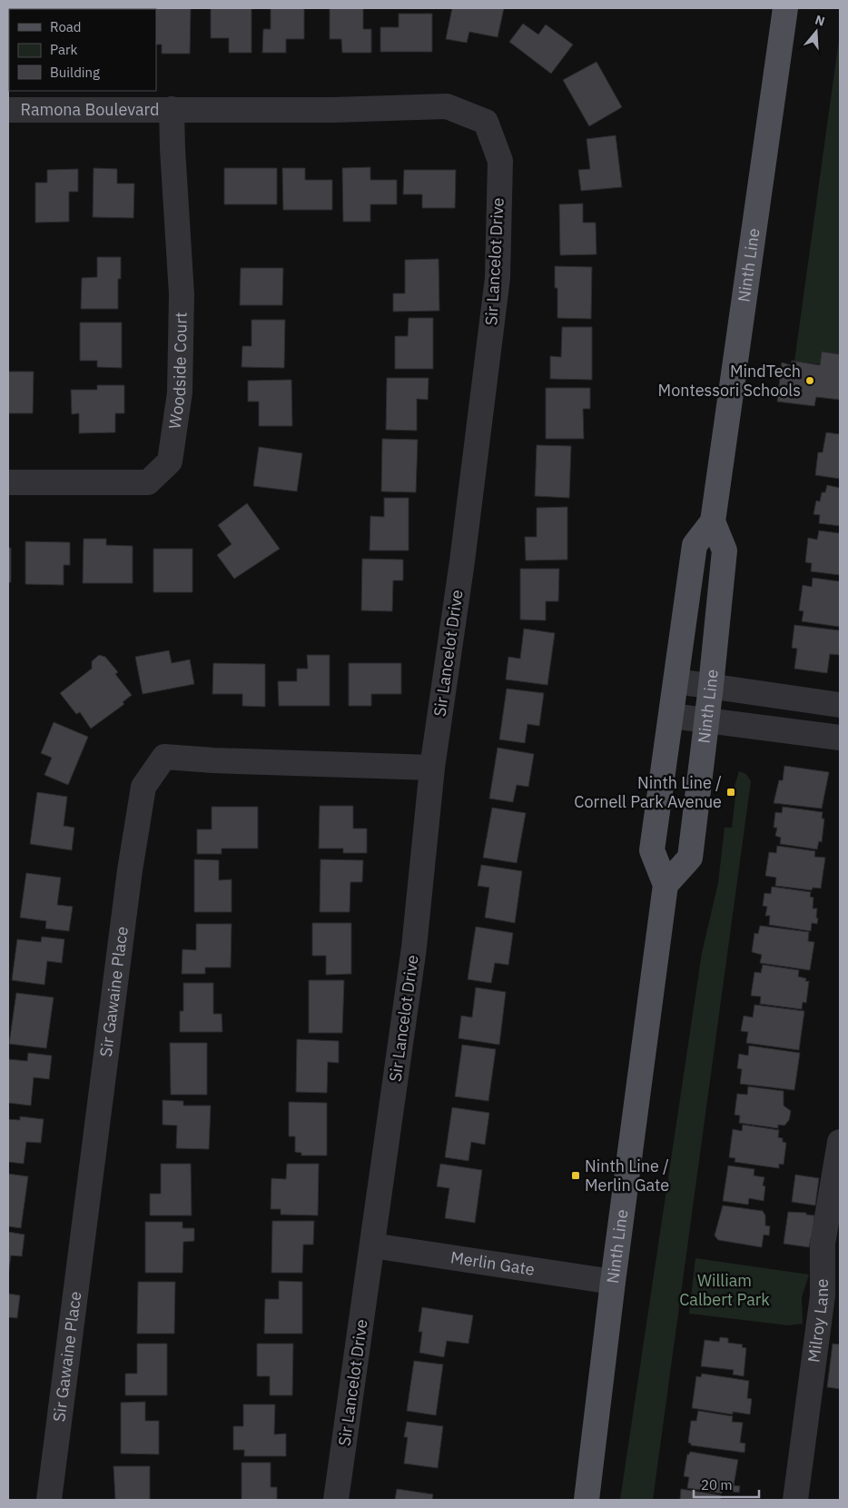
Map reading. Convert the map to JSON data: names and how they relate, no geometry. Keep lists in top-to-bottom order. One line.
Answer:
{"streets":{"main road":["Ninth Line"],"street":["Ramona Boulevard","Sir Lancelot Drive","Woodside Court","Sir Gawaine Place","Merlin Gate","Milroy Lane"]},"crossings":[["Ramona Boulevard","Sir Lancelot Drive"],["Ramona Boulevard","Woodside Court"],["Sir Lancelot Drive","Woodside Court"],["Sir Lancelot Drive","Sir Gawaine Place"],["Sir Lancelot Drive","Merlin Gate"],["Ninth Line","Merlin Gate"]],"parks":["William Calbert Park"],"places":{"other":["MindTech Montessori Schools"],"transit":["Ninth Line / Cornell Park Avenue","Ninth Line / Merlin Gate"]},"legend":["Road","Park","Building"],"scale_bar":"20 m","north":"top"}
